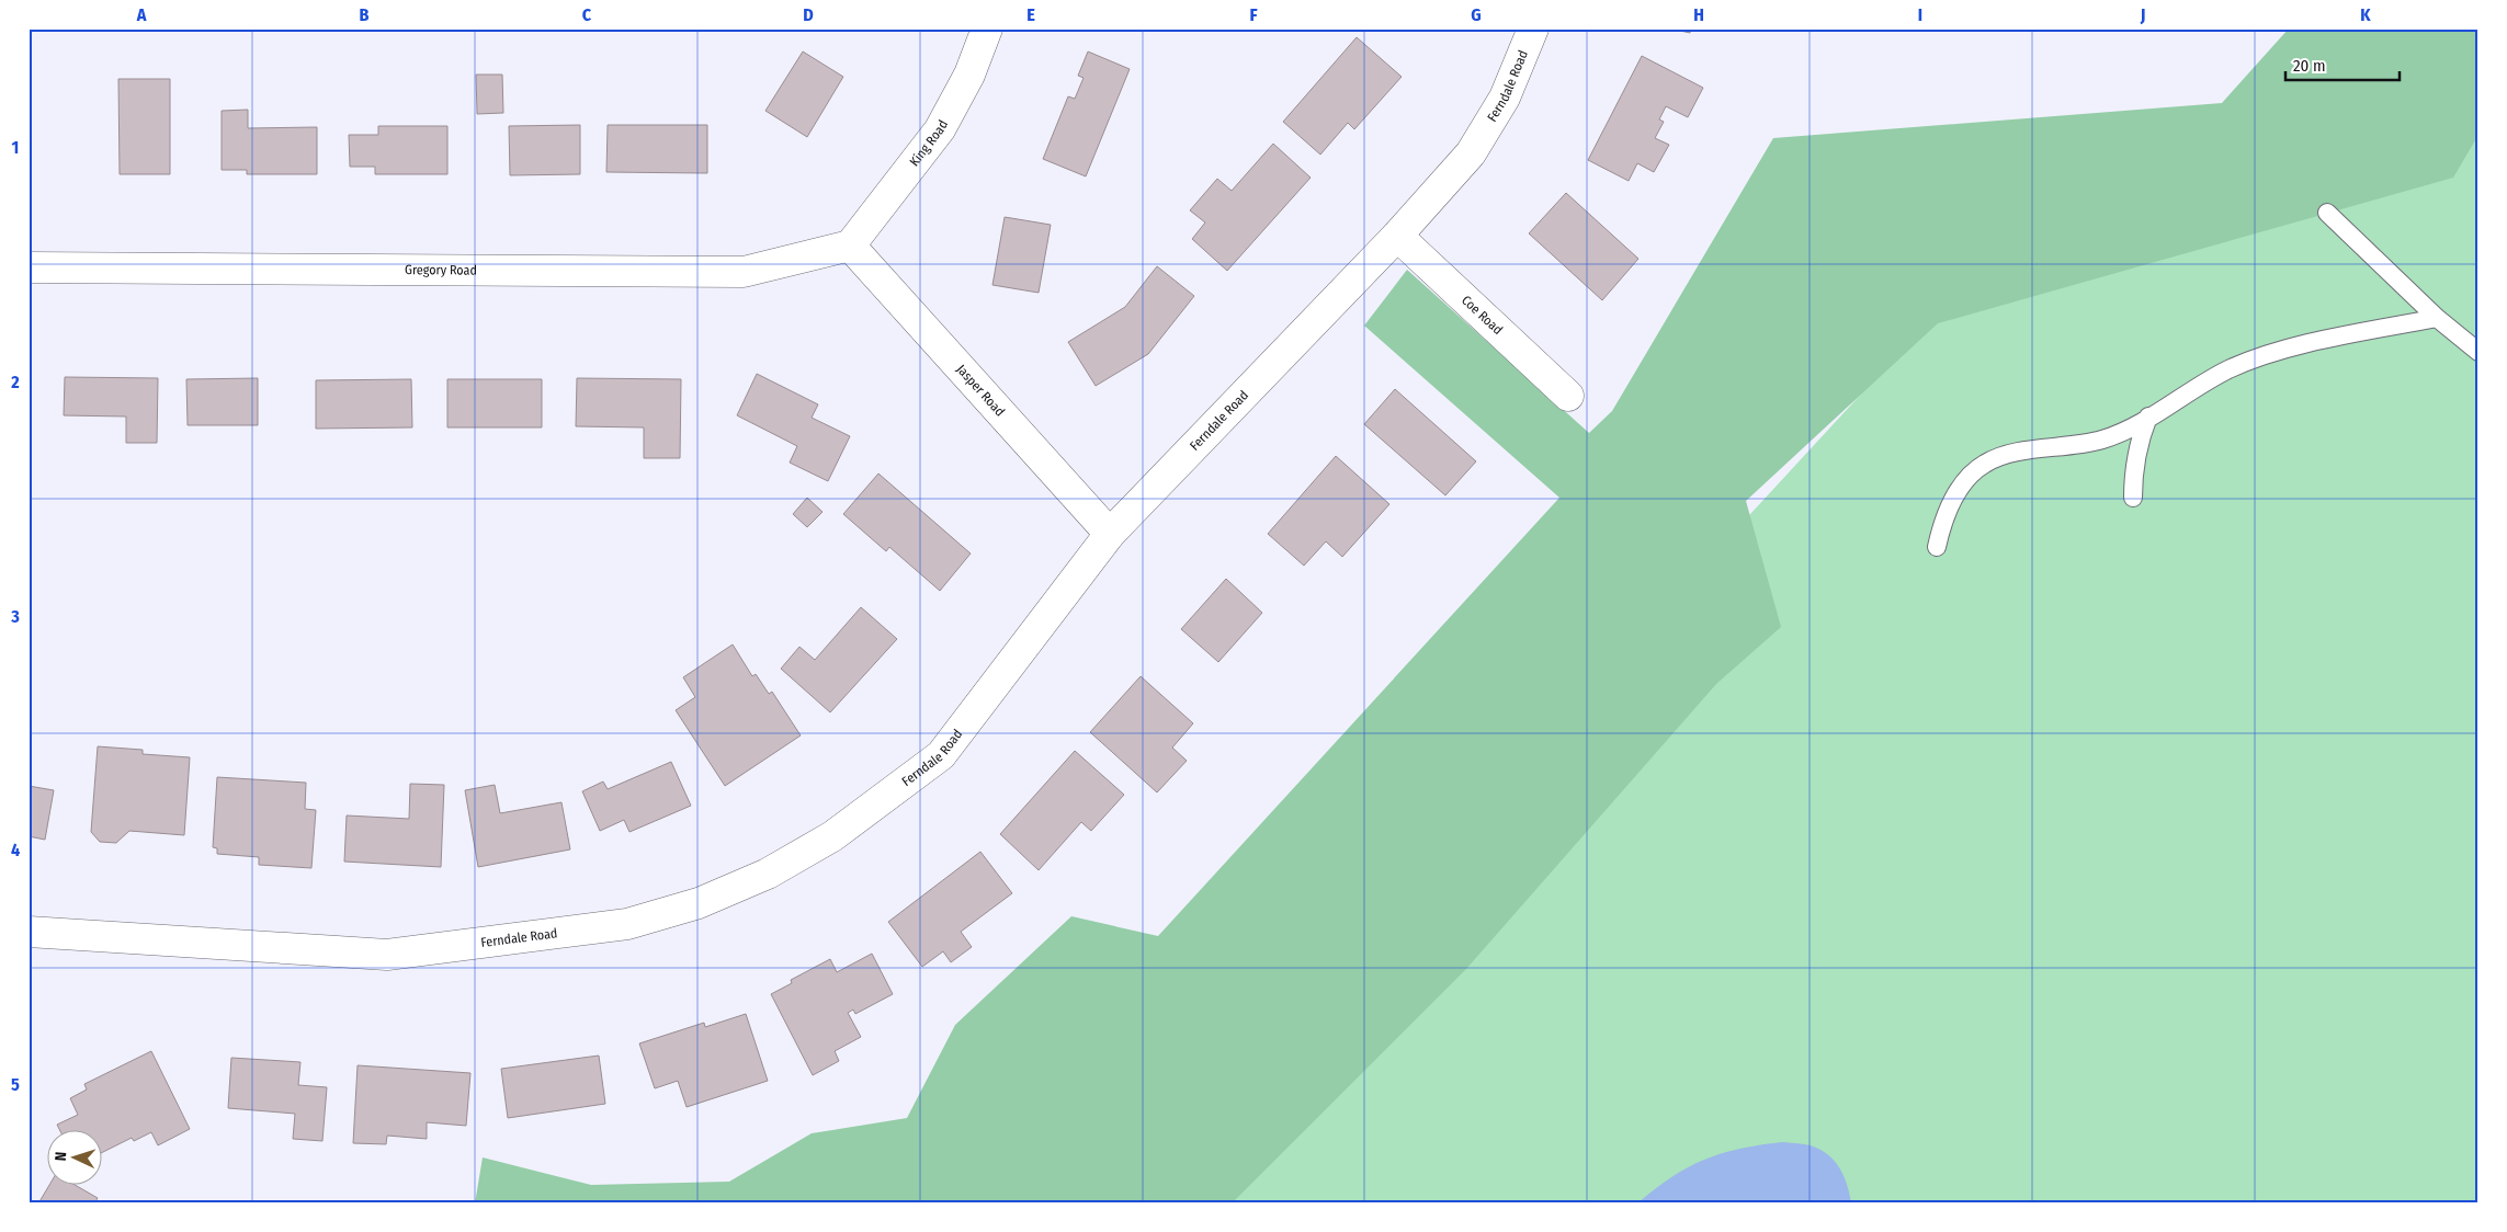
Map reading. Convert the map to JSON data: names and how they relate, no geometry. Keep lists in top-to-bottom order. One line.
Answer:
{"streets":{"street":["Ferndale Road","King Road","Gregory Road","Coe Road","Jasper Road"]},"crossings":[["Ferndale Road","Coe Road"],["Ferndale Road","Jasper Road"],["King Road","Gregory Road"],["King Road","Jasper Road"],["Gregory Road","Jasper Road"]],"scale_bar":"20 m","north":"left","grid":{"columns":["A","B","C","D","E","F","G","H","I","J","K"],"rows":["1","2","3","4","5"]}}
